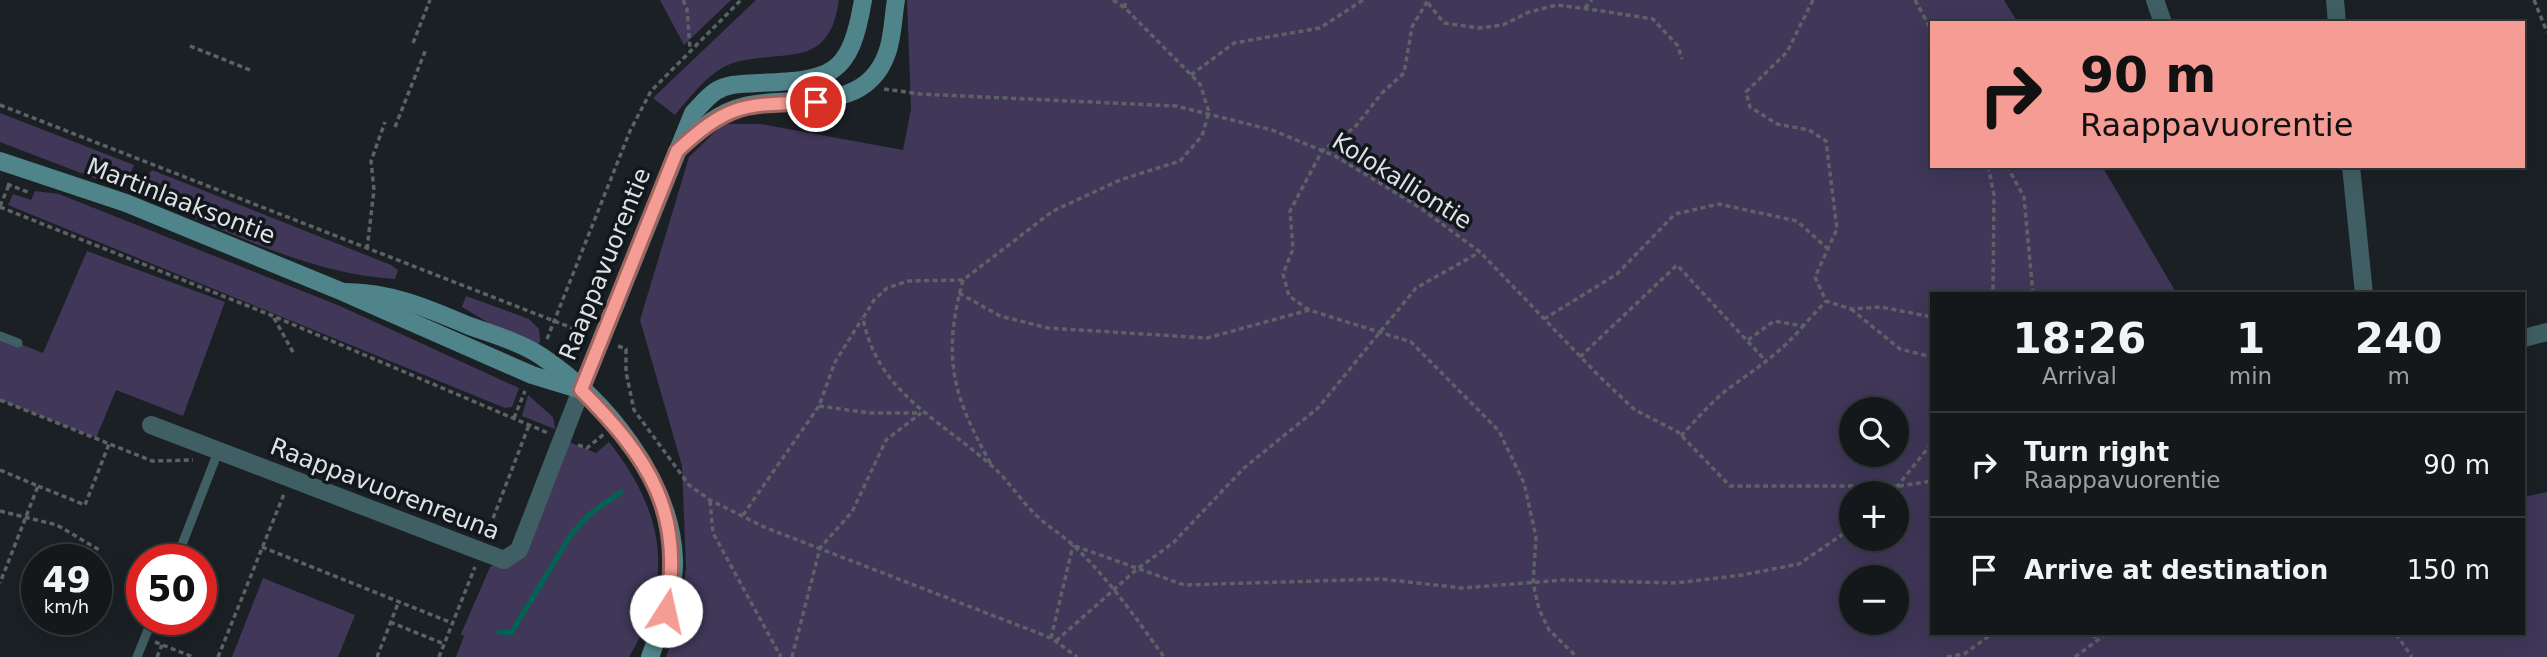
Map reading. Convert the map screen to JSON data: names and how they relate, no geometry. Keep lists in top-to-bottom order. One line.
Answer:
{"streets":{"main road":["Martinlaaksontie","Raappavuorentie"],"street":["Raappavuorenreuna"],"path":["Kolokalliontie"]},"crossings":[["Kolokalliontie","Raappavuorentie"],["Martinlaaksontie","Raappavuorentie"],["Martinlaaksontie","Raappavuorenreuna"],["Raappavuorentie","Raappavuorenreuna"]],"page":{"turn":["90 m","Raappavuorentie"],"eta":["18:26","Arrival","1","min","240","m"],"map_buttons":["+","−"],"list":[{"name":"Turn right","note":"Raappavuorentie","value":"90 m"},{"name":"Arrive at destination","value":"150 m"}],"speed":"49 km/h","limit":"50"}}
